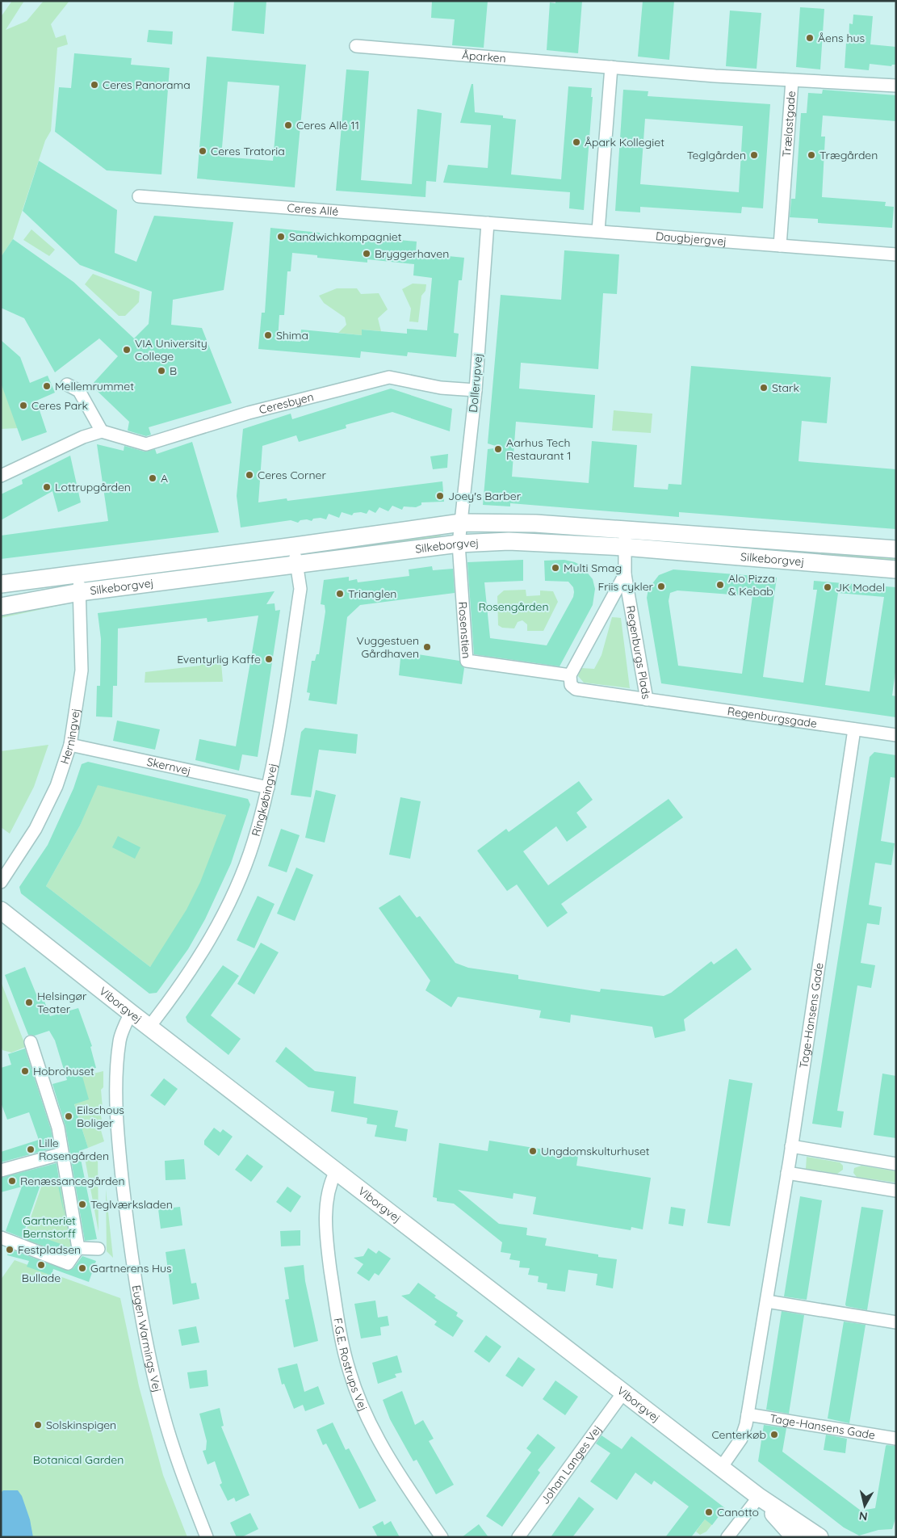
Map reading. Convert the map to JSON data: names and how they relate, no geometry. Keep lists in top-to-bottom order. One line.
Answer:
{"streets":{"street":["Åparken","Trælastgade","Ceres Allé","Daugbjergvej","Dollerupvej","Ceresbyen","Silkeborgvej","Rosenstien","Regenburgs Plads","Regenburgsgade","Herningvej","Skernvej","Ringkøbingvej","Viborgvej","Tage-Hansens Gade","Eugen Warmings Vej","F.G.E. Rostrups Vej","Johan Langes Vej"]},"crossings":[["Åparken","Trælastgade"],["Trælastgade","Daugbjergvej"],["Ceres Allé","Daugbjergvej"],["Ceres Allé","Dollerupvej"],["Daugbjergvej","Dollerupvej"],["Dollerupvej","Ceresbyen"],["Dollerupvej","Silkeborgvej"],["Dollerupvej","Rosenstien"],["Silkeborgvej","Rosenstien"],["Silkeborgvej","Regenburgs Plads"],["Silkeborgvej","Herningvej"],["Silkeborgvej","Ringkøbingvej"],["Rosenstien","Regenburgs Plads"],["Regenburgs Plads","Regenburgsgade"],["Regenburgsgade","Tage-Hansens Gade"],["Herningvej","Skernvej"],["Skernvej","Ringkøbingvej"],["Ringkøbingvej","Viborgvej"],["Viborgvej","Tage-Hansens Gade"],["Viborgvej","Eugen Warmings Vej"],["Viborgvej","F.G.E. Rostrups Vej"],["Viborgvej","Johan Langes Vej"]],"parks":["Rosengården","Gartneriet Bernstorff","Botanical Garden"],"places":["Åens hus","Ceres Panorama","Ceres Allé 11","Åpark Kollegiet","Ceres Tratoria","Teglgården","Trægården","Sandwichkompagniet","Bryggerhaven","Shima","VIA University College","B","Mellemrummet","Stark","Ceres Park","Aarhus Tech Restaurant 1","Ceres Corner","A","Lottrupgården","Joey's Barber","Multi Smag","Alo Pizza & Kebab","Friis cykler","JK Model","Trianglen","Vuggestuen Gårdhaven","Eventyrlig Kaffe","Helsingør Teater","Hobrohuset","Eilschous Boliger","Lille Rosengården","Ungdomskulturhuset","Renæssancegården","Teglværksladen","Festpladsen","Bullade","Gartnerens Hus","Solskinspigen","Centerkøb","Canotto"],"north":"bottom"}
